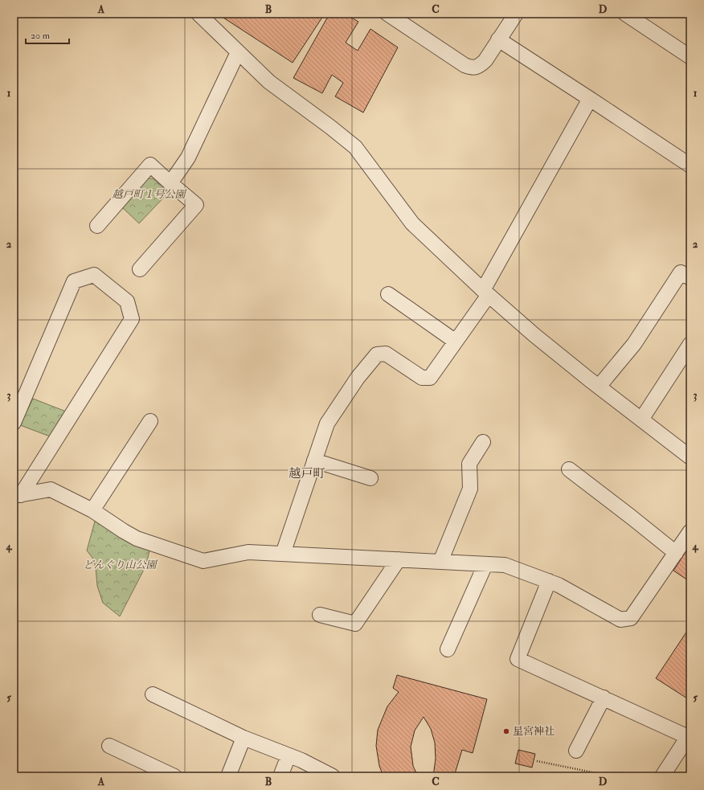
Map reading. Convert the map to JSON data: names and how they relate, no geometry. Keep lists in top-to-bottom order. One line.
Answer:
{"districts":["越戸町"],"parks":["越戸町１号公園","どんぐり山公園"],"places":["星宮神社"],"scale_bar":"20 m","grid":{"columns":["A","B","C","D"],"rows":["1","2","3","4","5"]}}
